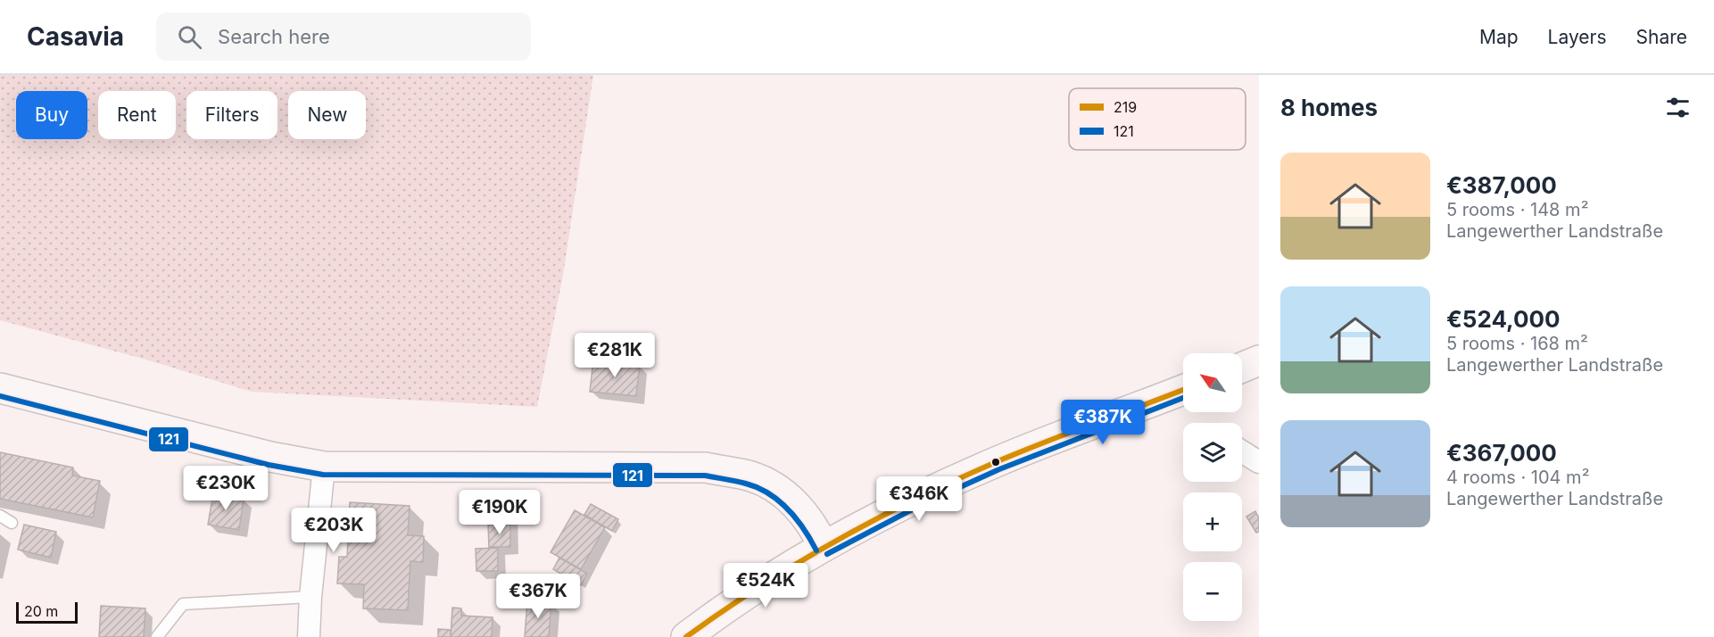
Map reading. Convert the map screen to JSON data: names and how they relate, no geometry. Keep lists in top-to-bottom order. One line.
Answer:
{"lines":["transit line 219","transit line 121"],"legend":["219","121"],"scale_bar":"20 m","north":"top left","page":{"header":"Casavia","search":"Search here","nav":["Map","Layers","Share"],"heading":"8 homes","chip":["Buy","Rent","Filters","New"],"list":[{"name":"€387,000","note":"5 rooms · 148 m² · Langewerther Landstraße"},{"name":"€524,000","note":"5 rooms · 168 m² · Langewerther Landstraße"},{"name":"€367,000","note":"4 rooms · 104 m² · Langewerther Landstraße"}],"price":["€281K","€387K","€230K","€346K","€190K","€203K","€524K","€367K"],"map_buttons":["+","−"],"scale":"20 m"}}
